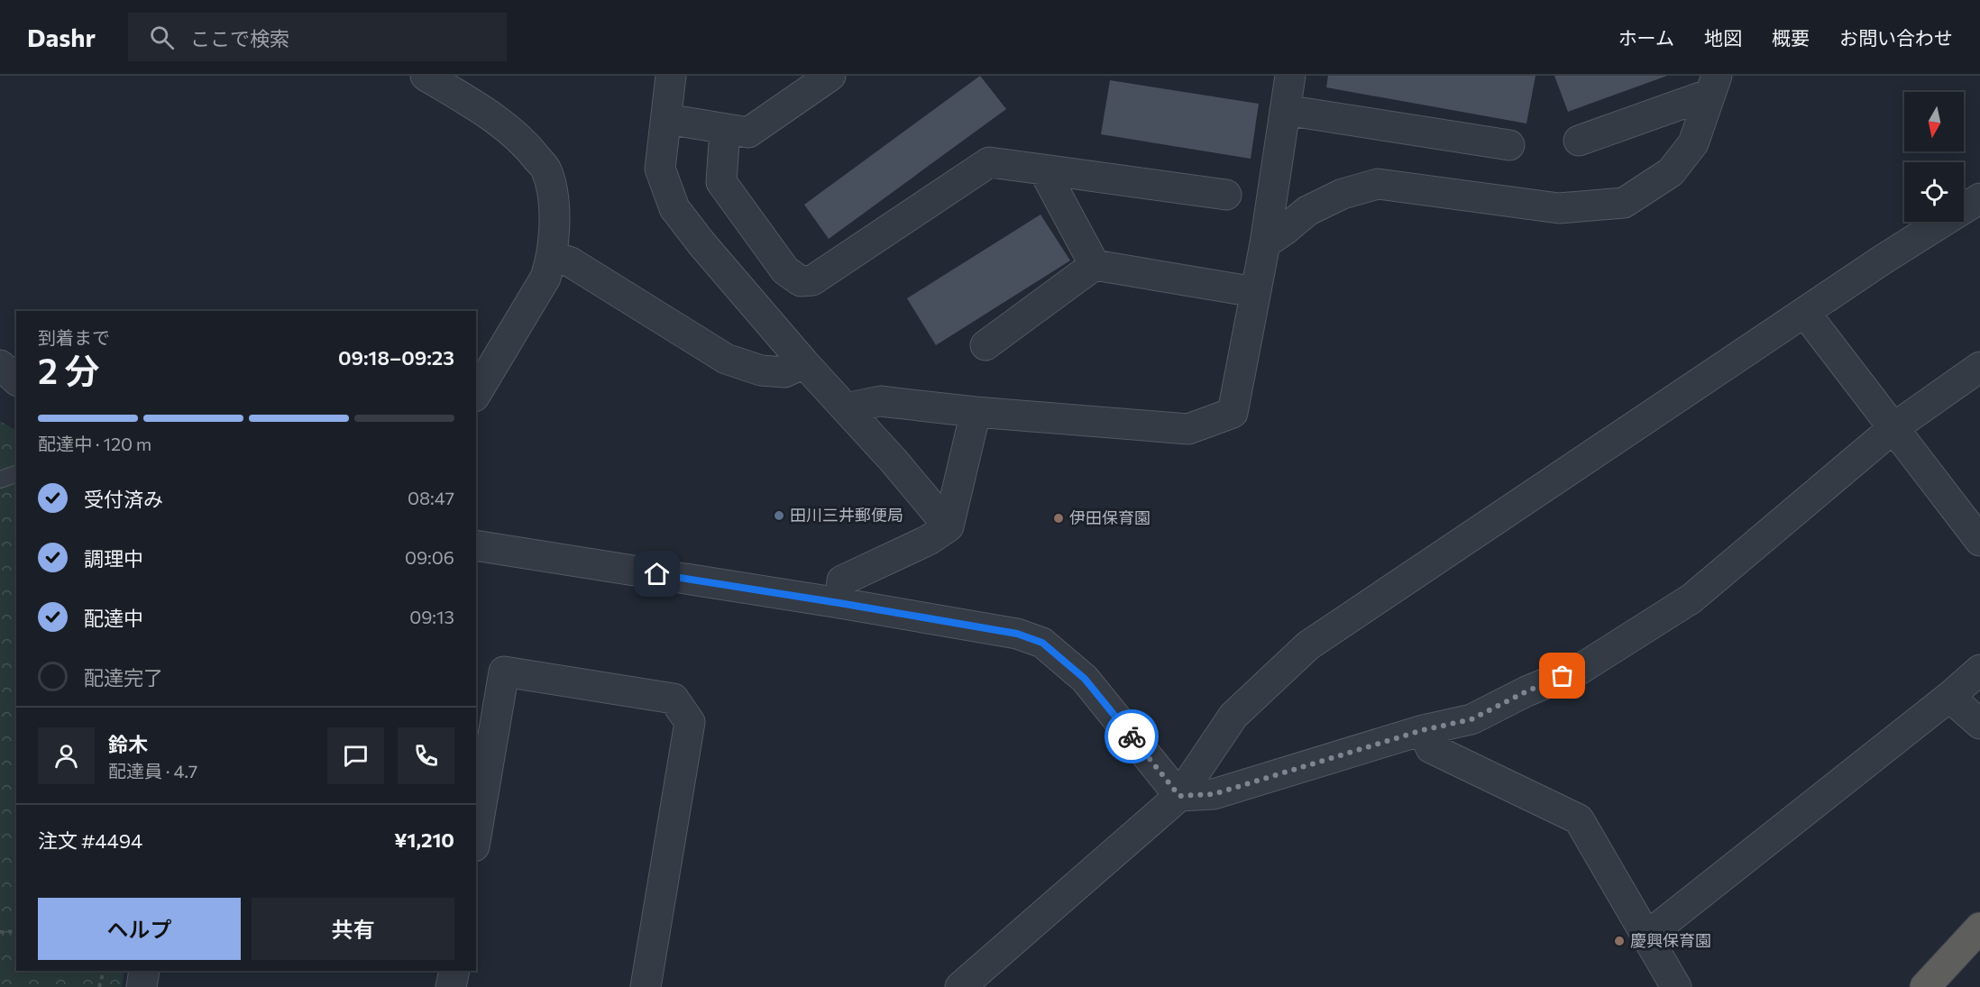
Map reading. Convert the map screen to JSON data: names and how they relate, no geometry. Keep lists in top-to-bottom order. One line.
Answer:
{"places":["田川三井郵便局","伊田保育園","慶興保育園"],"north":"bottom","page":{"header":"Dashr","search":"ここで検索","nav":["ホーム","地図","概要","お問い合わせ"],"heading":["2 分","到着まで","09:18–09:23"],"panel":["鈴木","配達員 · 4.7","注文 #4494","¥1,210"],"bar":"配達中 · 120 m","list":[["受付済み","08:47"],["調理中","09:06"],["配達中","09:13"],"配達完了"],"buttons":["ヘルプ","共有"]}}
